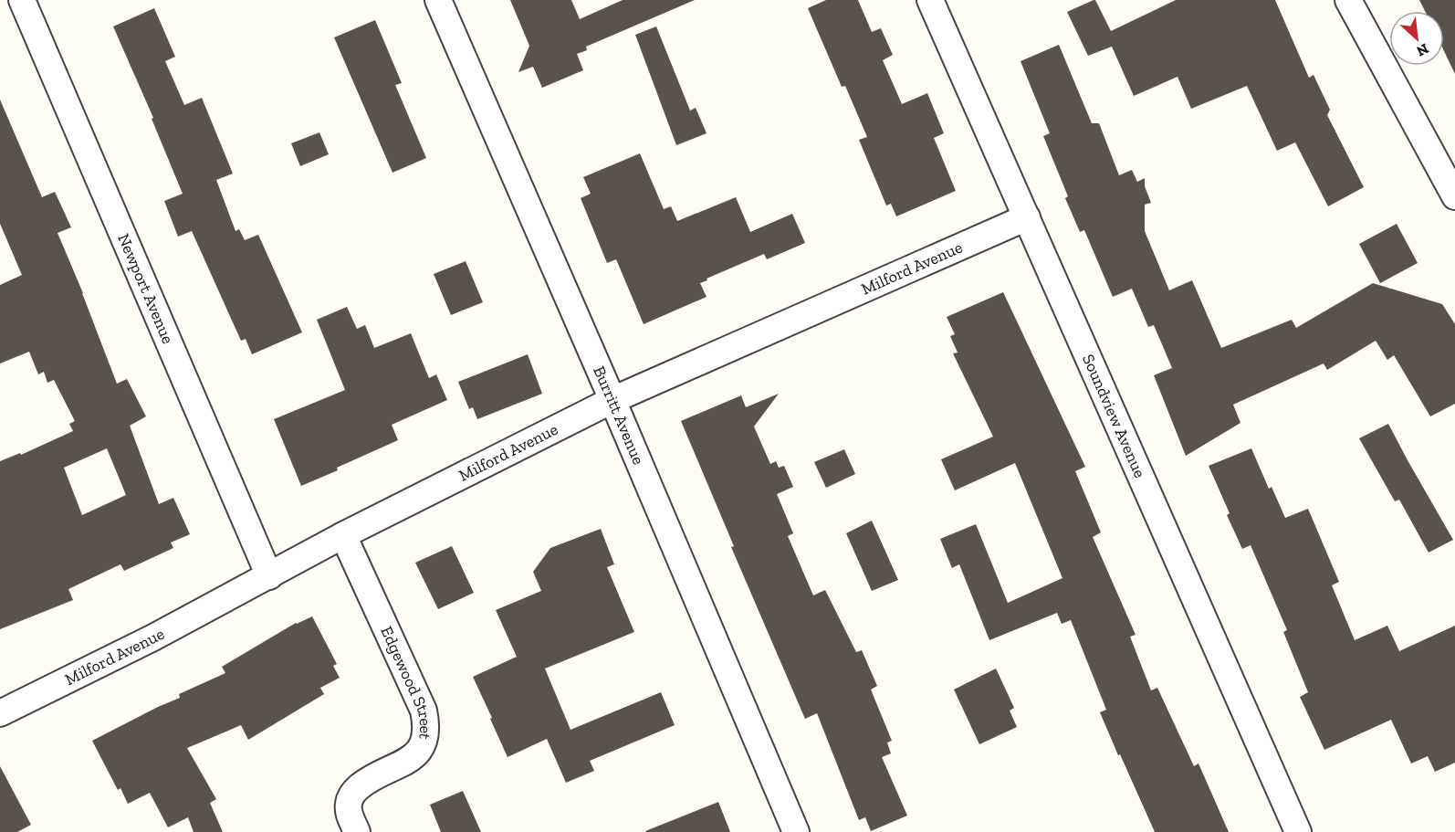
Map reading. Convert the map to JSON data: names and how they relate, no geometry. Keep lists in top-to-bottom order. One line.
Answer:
{"streets":{"street":["Milford Avenue","Newport Avenue","Burritt Avenue","Soundview Avenue","Edgewood Street"]},"crossings":[["Milford Avenue","Newport Avenue"],["Milford Avenue","Burritt Avenue"],["Milford Avenue","Soundview Avenue"],["Milford Avenue","Edgewood Street"]],"north":"bottom right"}
